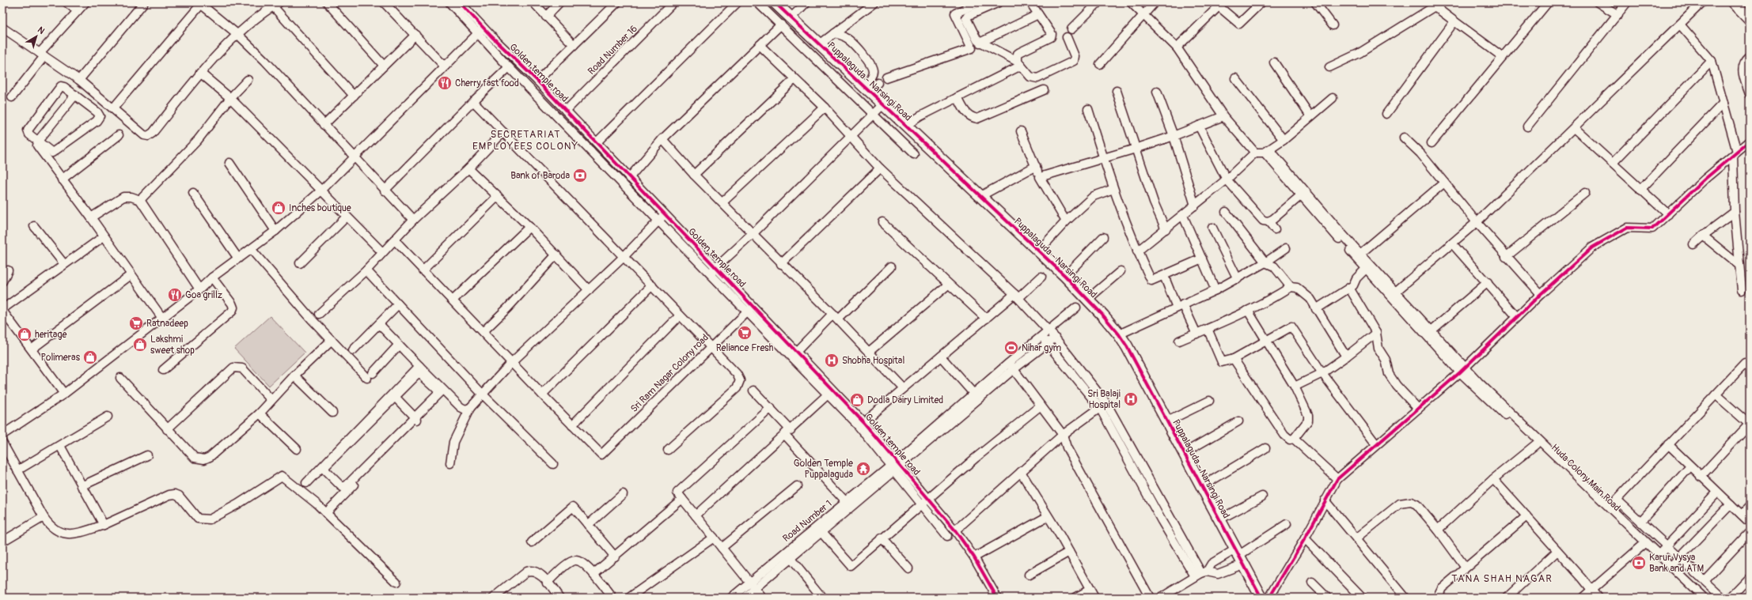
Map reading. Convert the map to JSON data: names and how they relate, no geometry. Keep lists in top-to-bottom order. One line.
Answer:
{"streets":{"street":["Road Number 16","Golden temple road","Puppalaguda - Narsingi Road","Sri Ram Nagar Colony road","Huda Colony Main Road","Road Number 1"]},"crossings":[["Road Number 16","Golden temple road"],["Golden temple road","Sri Ram Nagar Colony road"],["Golden temple road","Road Number 1"]],"districts":["SECRETARIAT EMPLOYEES COLONY","TANA SHAH NAGAR"],"places":{"restaurant":["Cherry fast food","Goa grillz"],"bank":["Bank of Baroda","Karur Vysya Bank and ATM"],"shop":["Inches boutique","heritage","Lakshmi sweet shop","Polimeras","Dodla Dairy Limited"],"supermarket":["Ratnadeep","Reliance Fresh"],"sports":["Nihar gym"],"hospital":["Shobha Hospital","Sri Balaji Hospital"],"temple":["Golden Temple Puppalaguda"]},"north":"top right"}
